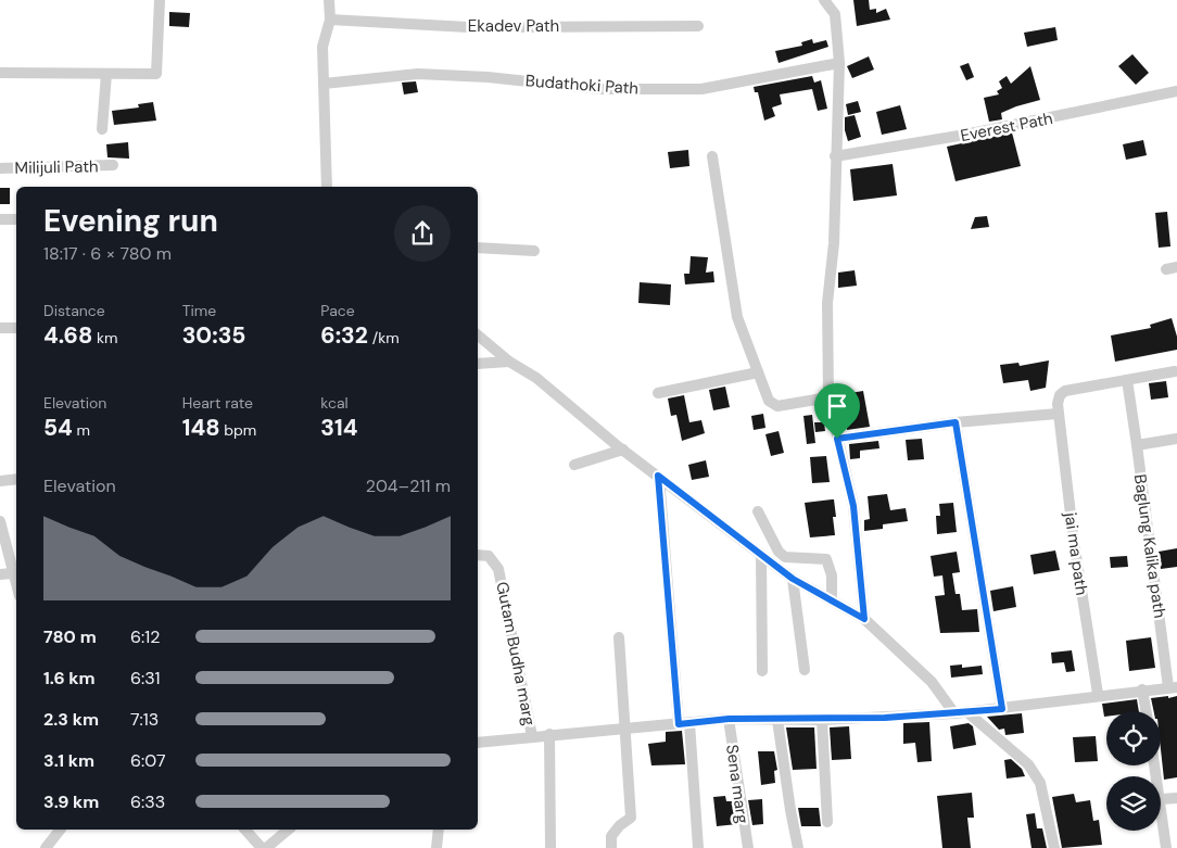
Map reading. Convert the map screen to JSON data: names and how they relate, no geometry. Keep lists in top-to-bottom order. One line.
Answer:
{"streets":{"street":["Ekadev Path","Budathoki Path","Everest Path","Milijuli Path","Baglung Kalika path","jai ma path","Gutam Budha marg","Sena marg"]},"page":{"heading":["Evening run","18:17 · 6 × 780 m"],"stats":[["Distance","4.68 km"],["Time","30:35"],["Pace","6:32 /km"],["Elevation","54 m"],["Heart rate","148 bpm"],["kcal","314"]],"chart":["Elevation","204–211 m"],"list":[{"name":"780 m","note":"6:12"},{"name":"1.6 km","note":"6:31"},{"name":"2.3 km","note":"7:13"},{"name":"3.1 km","note":"6:07"},{"name":"3.9 km","note":"6:33"}]}}
